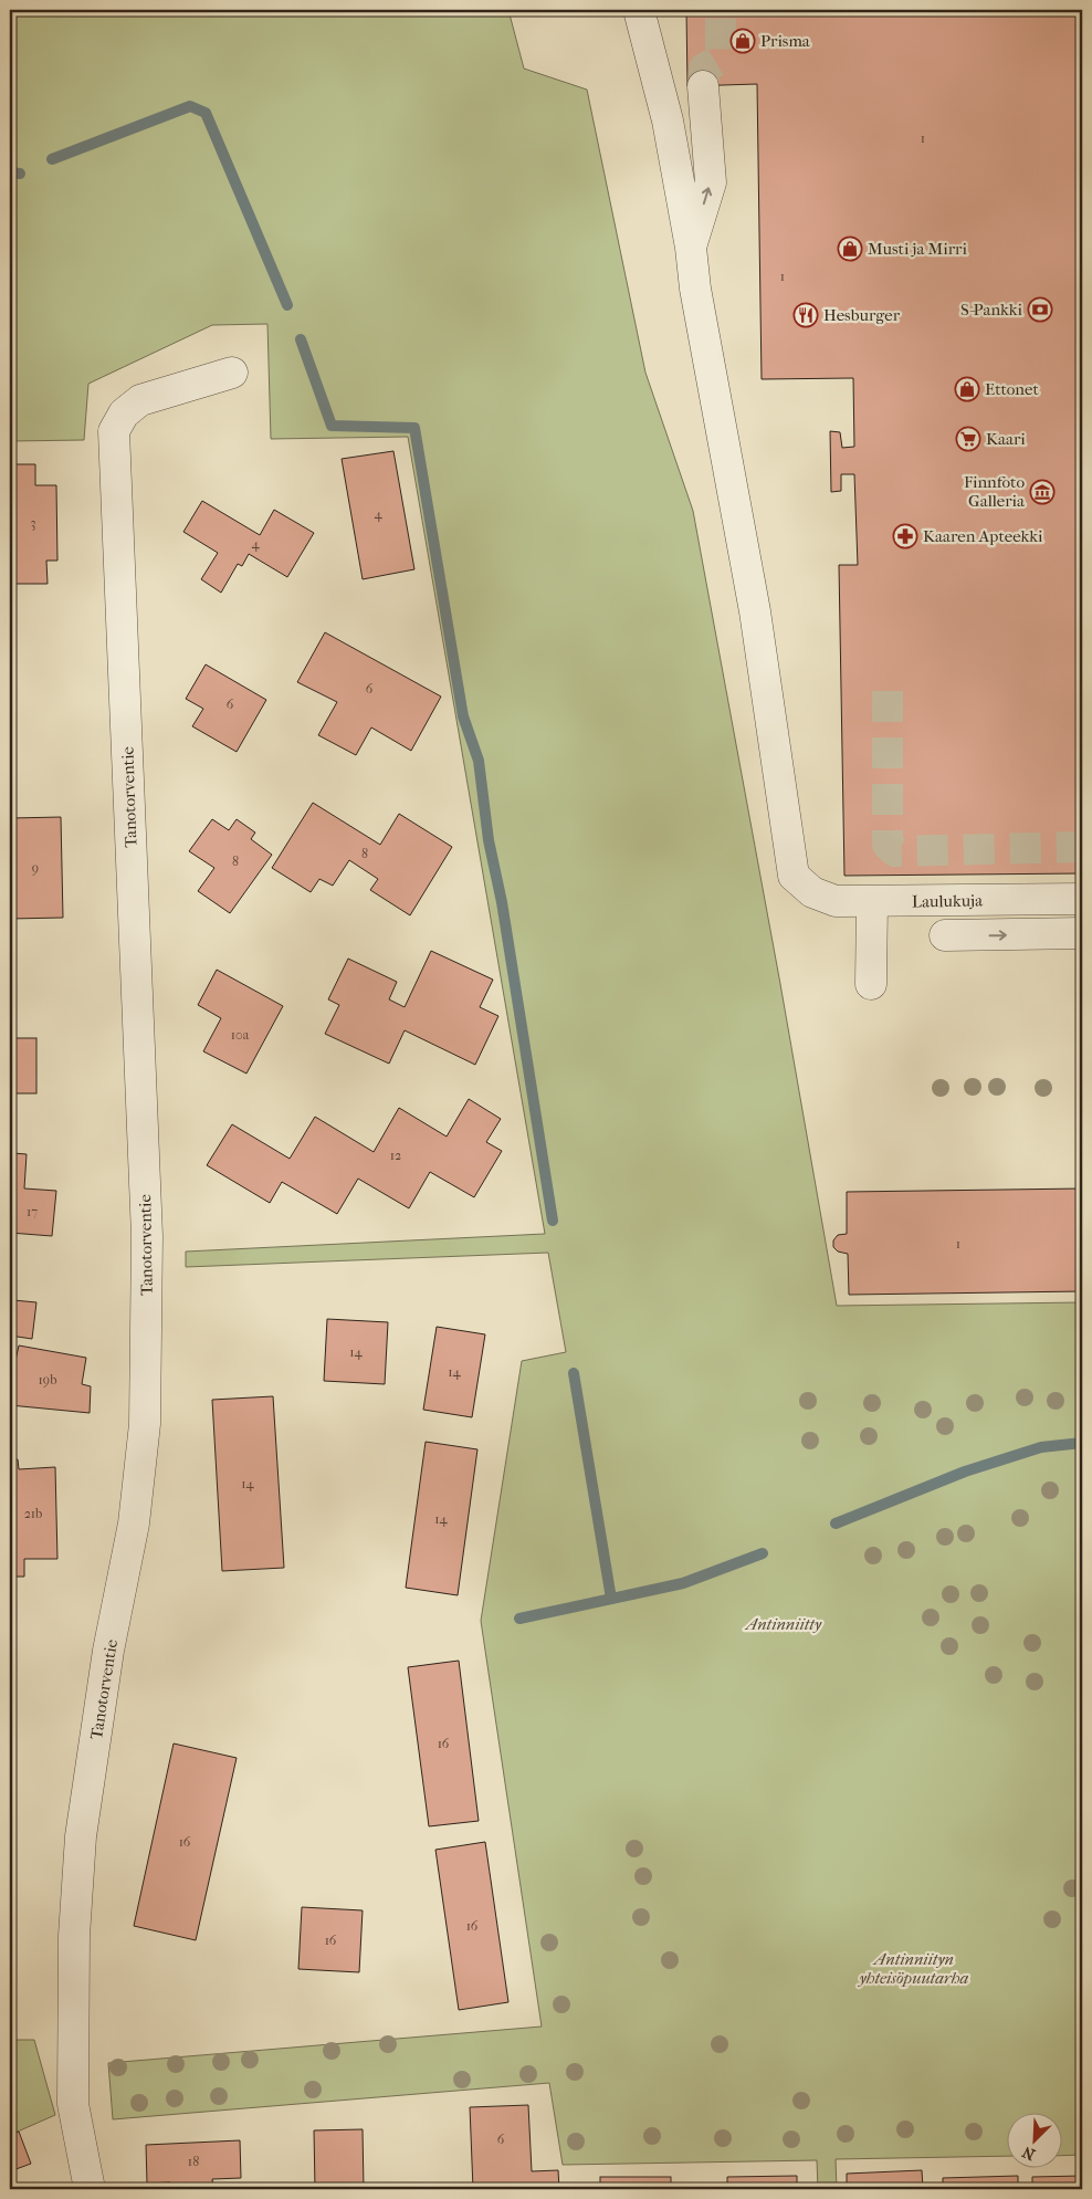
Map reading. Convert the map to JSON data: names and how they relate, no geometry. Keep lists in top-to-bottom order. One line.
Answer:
{"streets":{"street":["Tanotorventie","Laulukuja"]},"parks":["Antinniitty","Antinniityn yhteisöpuutarha"],"places":{"shop":["Prisma","Musti ja Mirri","Ettonet"],"bank":["S-Pankki"],"restaurant":["Hesburger"],"supermarket":["Kaari"],"museum":["Finnfoto Galleria"],"pharmacy":["Kaaren Apteekki"]},"house_numbers":["1","1","4","3","4","6","6","8","8","9","10a","12","17","1","14","14","19b","14","21b","14","16","16","16","16","6","18"],"north":"bottom left"}
